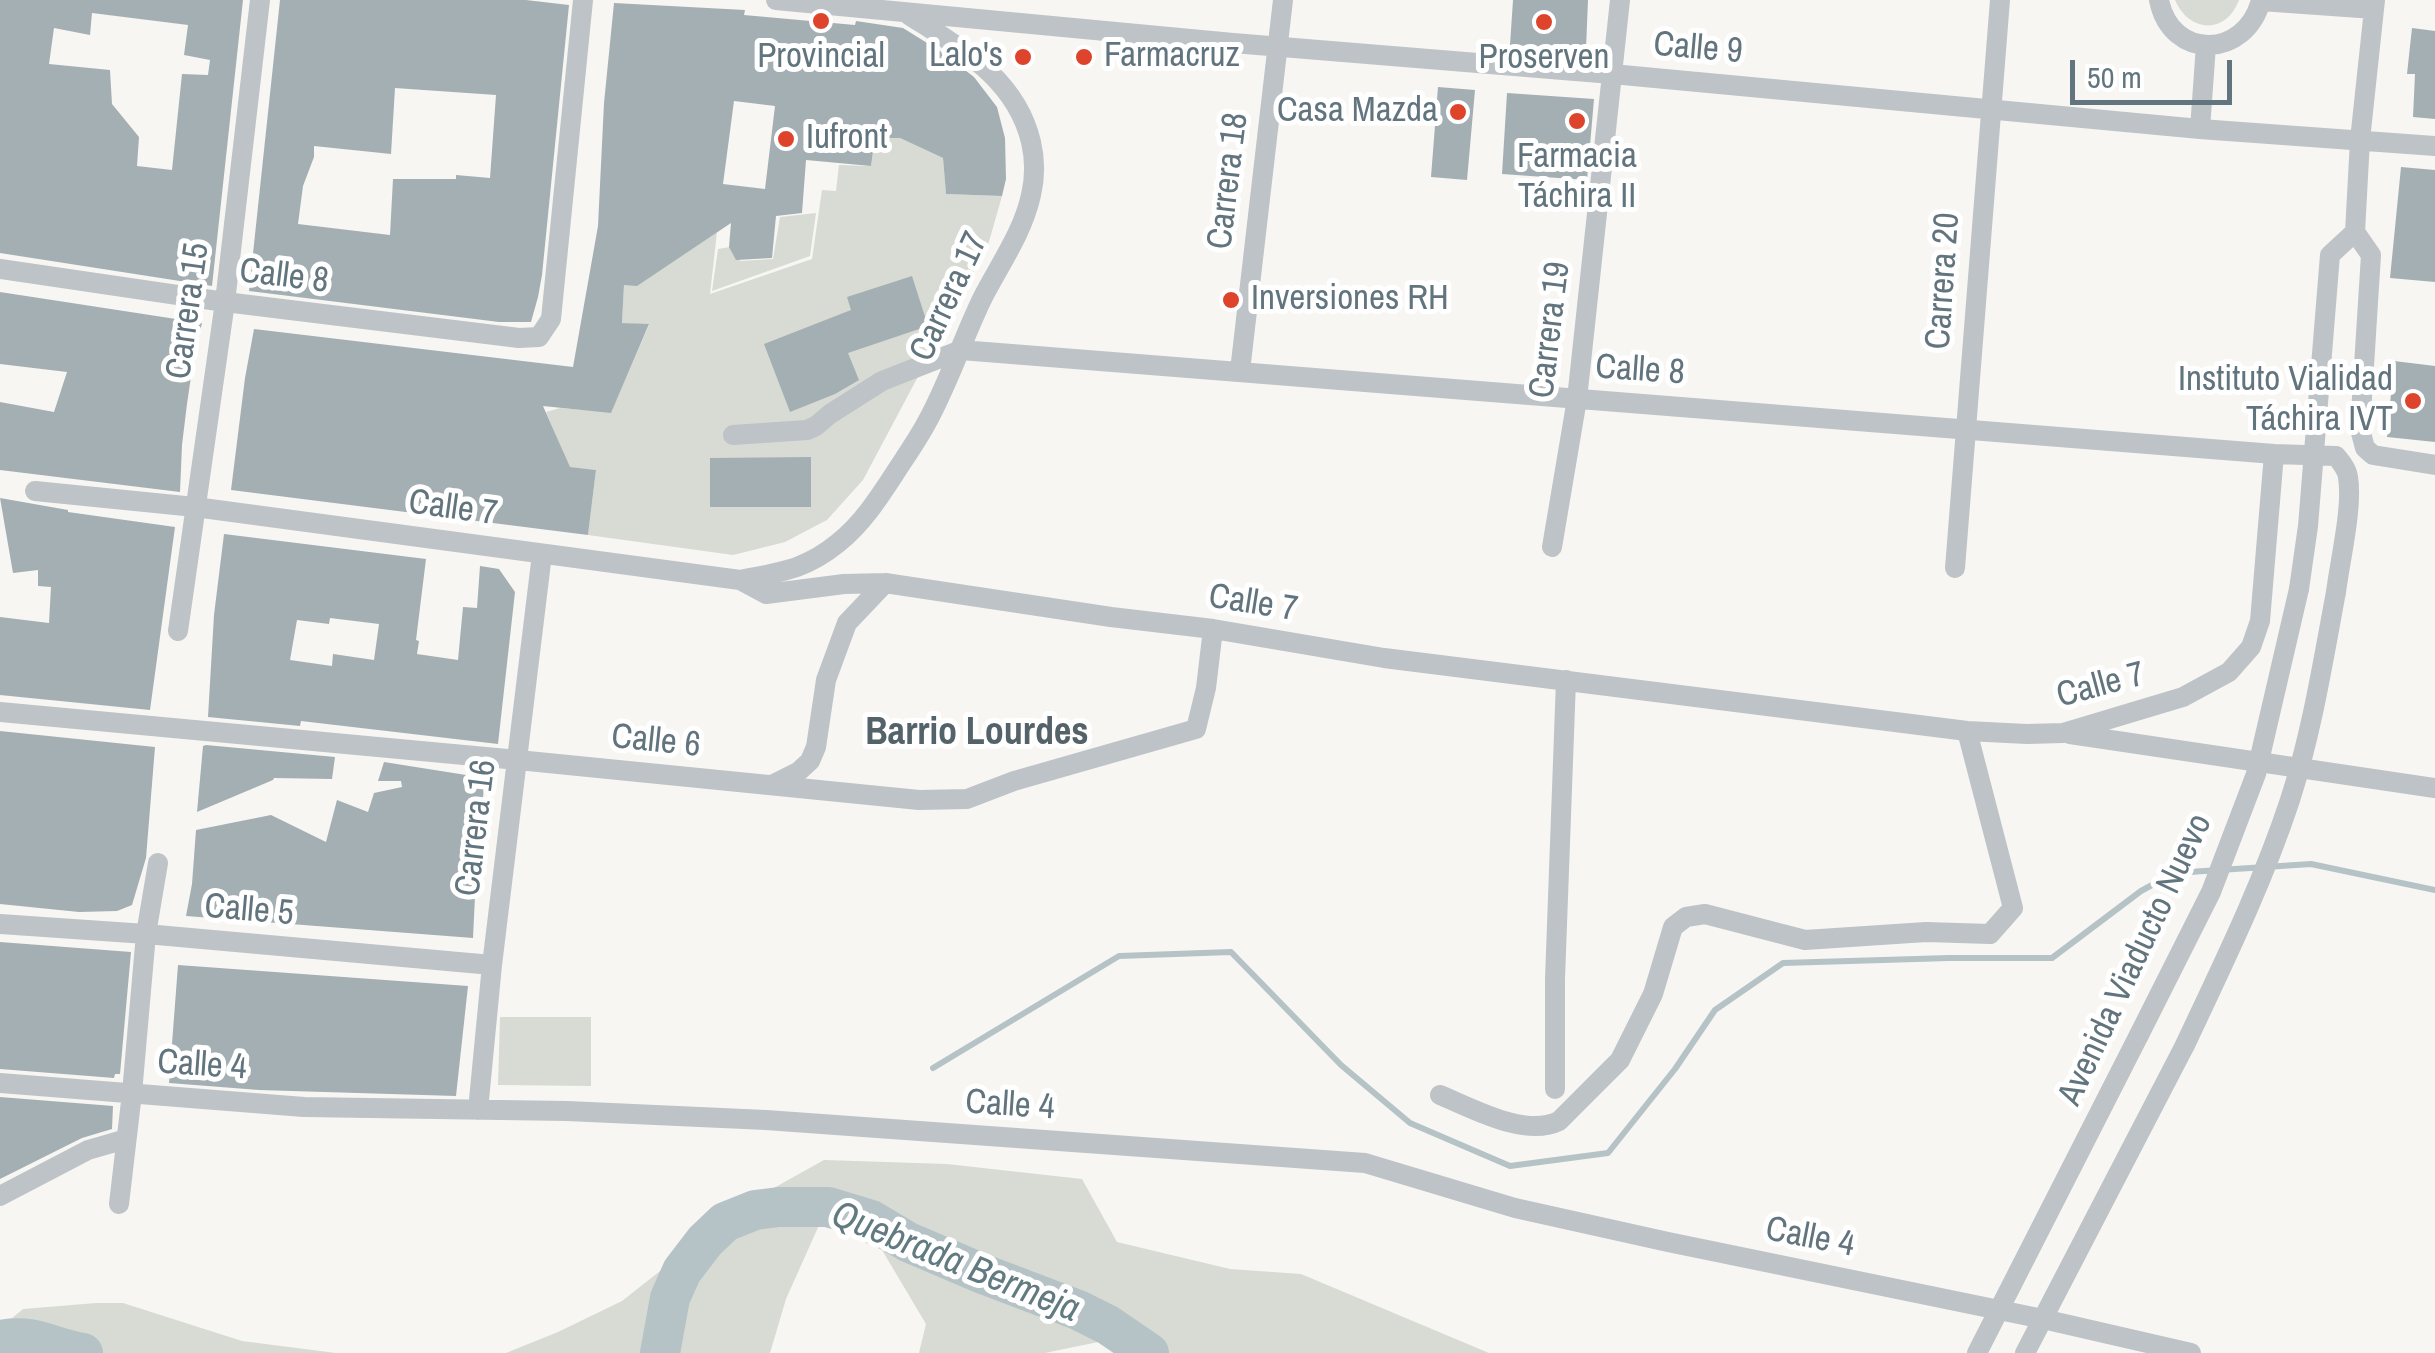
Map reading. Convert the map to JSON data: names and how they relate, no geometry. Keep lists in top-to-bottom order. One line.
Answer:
{"streets":{"street":["Calle 9","Carrera 18","Calle 8","Carrera 20","Carrera 17","Carrera 15","Carrera 19","Calle 7","Calle 6","Carrera 16","Calle 5","Avenida Viaducto Nuevo","Calle 4"]},"crossings":[["Calle 9","Carrera 18"],["Calle 9","Carrera 20"],["Calle 9","Carrera 17"],["Calle 9","Carrera 19"],["Carrera 18","Calle 8"],["Calle 8","Carrera 20"],["Calle 8","Carrera 17"],["Calle 8","Carrera 15"],["Calle 8","Carrera 19"],["Calle 8","Calle 7"],["Calle 8","Avenida Viaducto Nuevo"],["Carrera 17","Calle 7"],["Carrera 15","Calle 7"],["Calle 7","Calle 6"],["Calle 7","Carrera 16"],["Calle 6","Carrera 16"],["Carrera 16","Calle 5"],["Carrera 16","Calle 4"],["Avenida Viaducto Nuevo","Calle 4"]],"districts":["Barrio Lourdes"],"water":["Quebrada Bermeja"],"places":["Provincial","Proserven","Lalo's","Farmacruz","Casa Mazda","Farmacia Táchira II","Iufront","Inversiones RH","Instituto Vialidad Táchira IVT"],"scale_bar":"50 m"}
